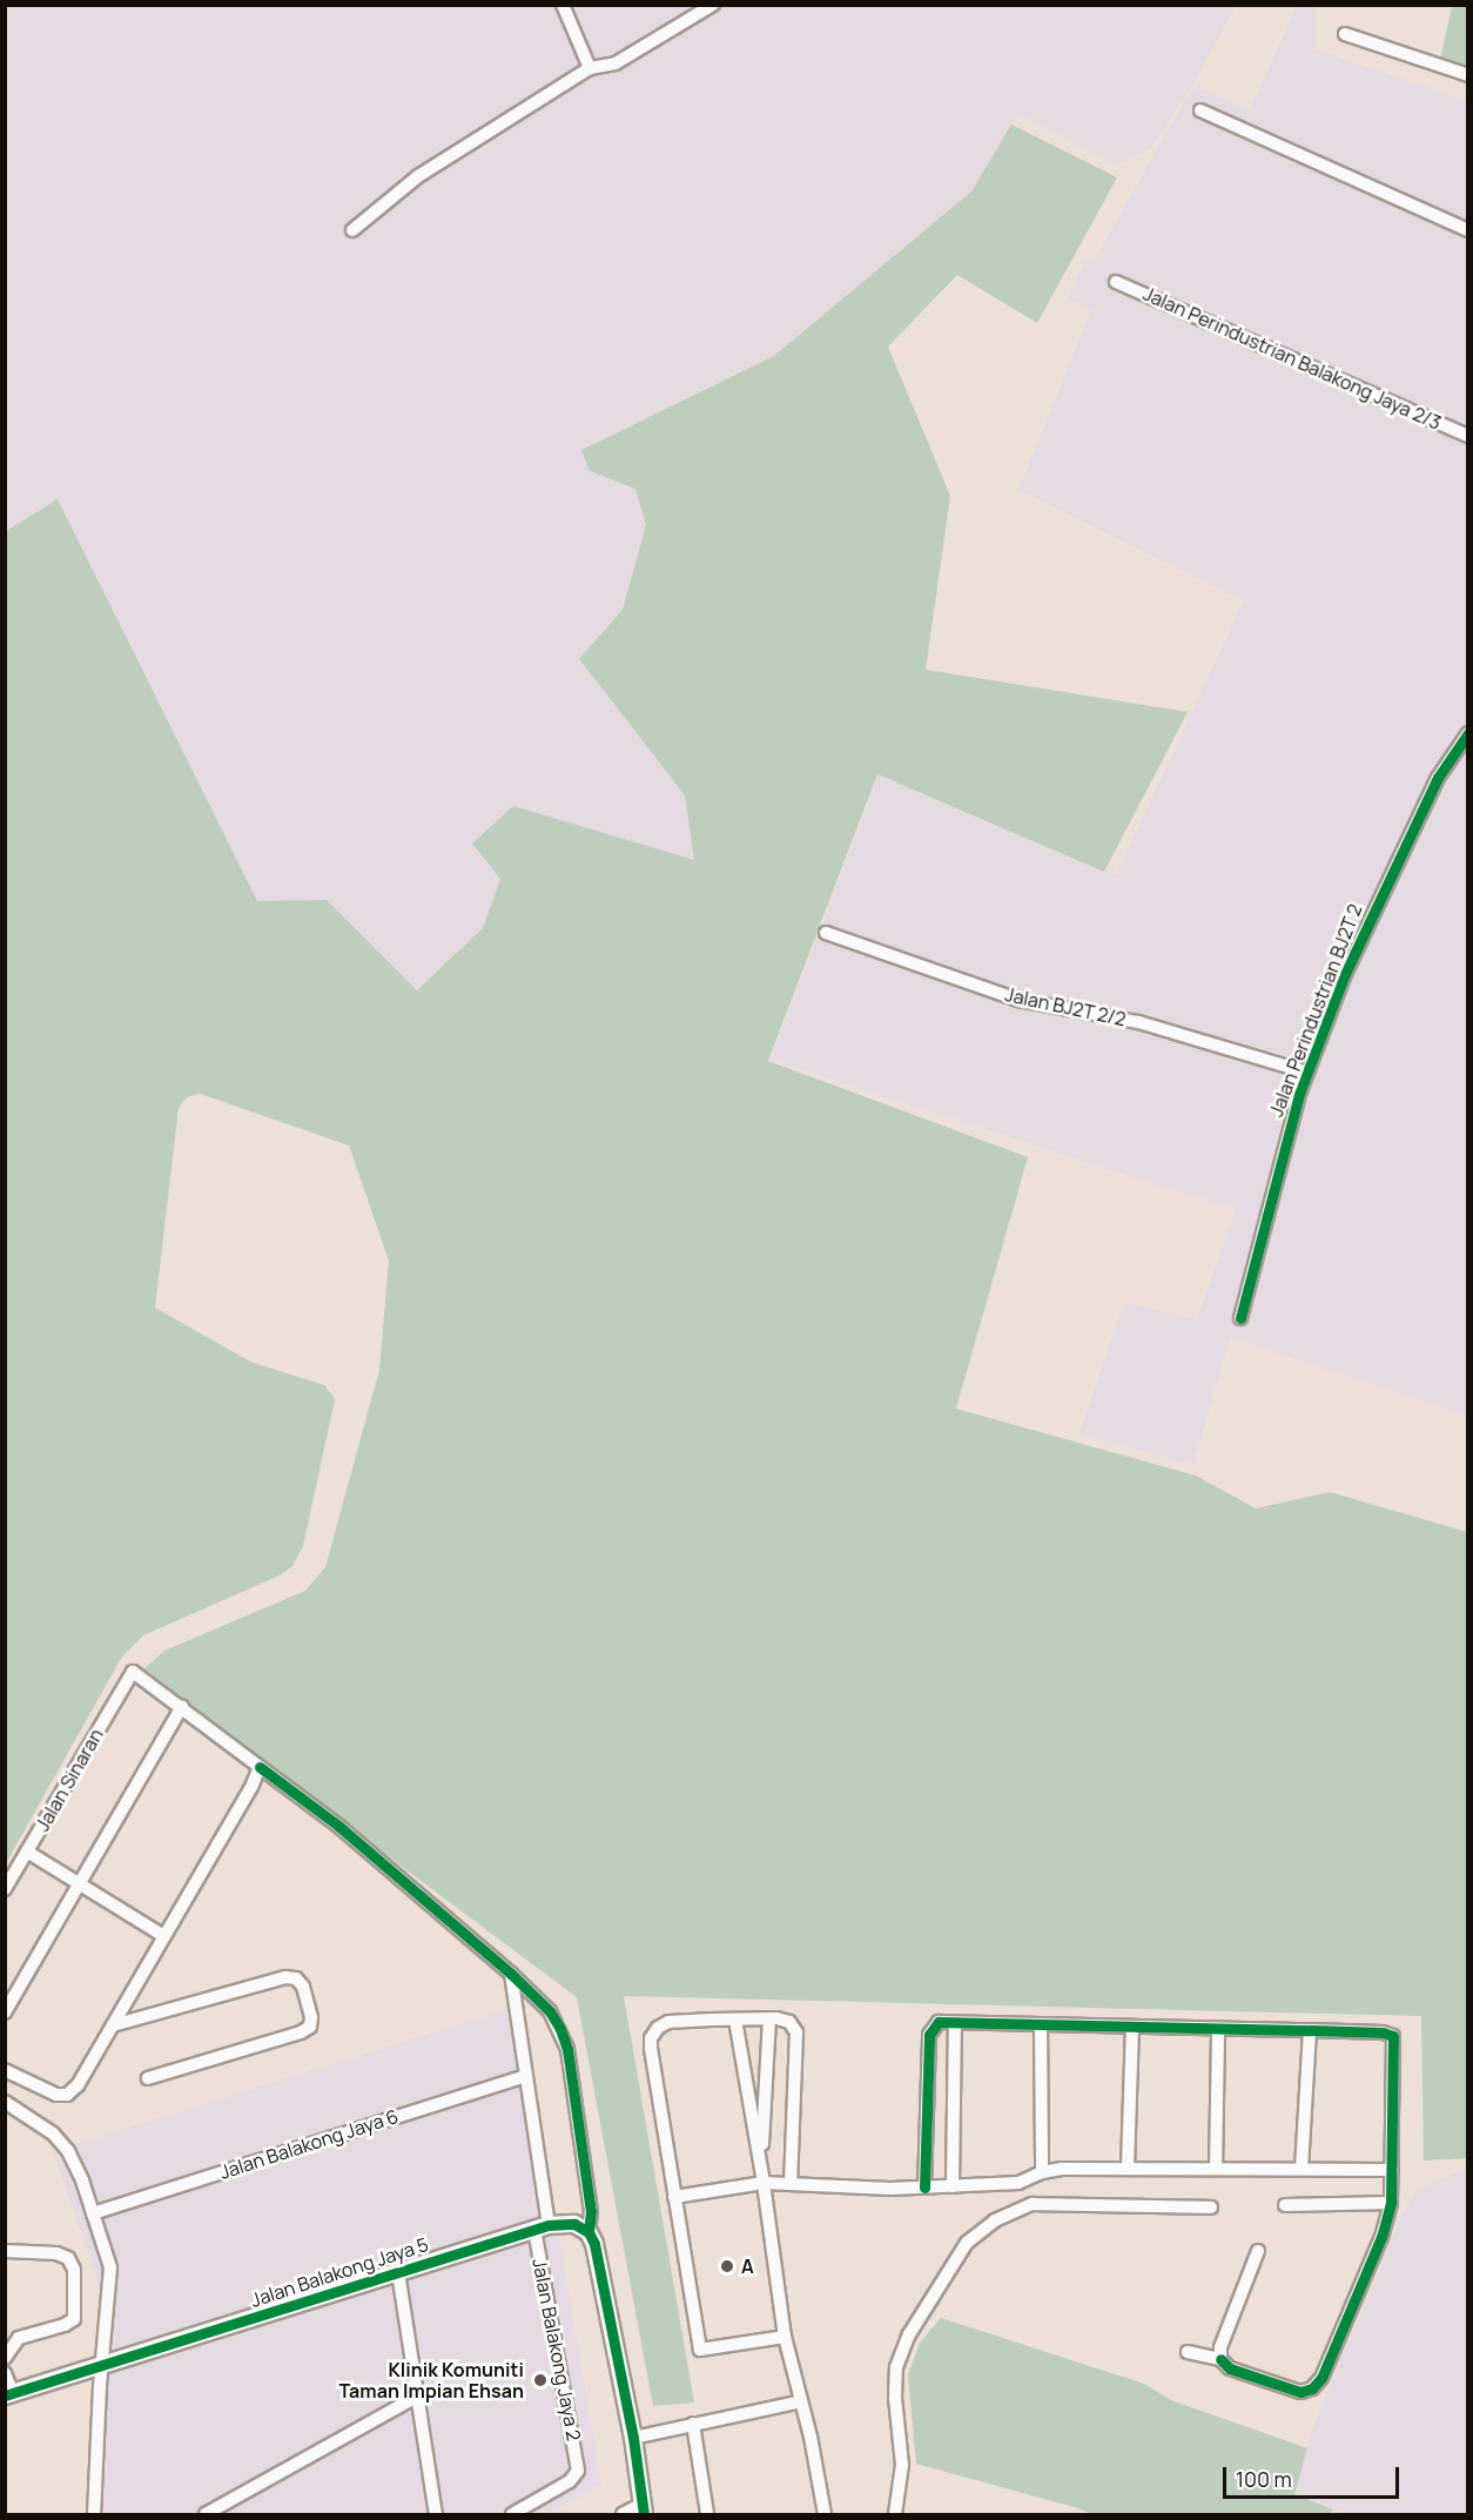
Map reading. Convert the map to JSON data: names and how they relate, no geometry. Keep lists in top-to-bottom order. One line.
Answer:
{"streets":{"street":["Jalan Perindustrian Balakong Jaya 2/3","Jalan BJ2T 2/2","Jalan Perindustrian BJ2T 2","Jalan Sinaran","Jalan Balakong Jaya 6","Jalan Balakong Jaya 5","Jalan Balakong Jaya 2"]},"crossings":[["Jalan BJ2T 2/2","Jalan Perindustrian BJ2T 2"],["Jalan Balakong Jaya 6","Jalan Balakong Jaya 2"],["Jalan Balakong Jaya 5","Jalan Balakong Jaya 2"]],"places":["A","Klinik Komuniti Taman Impian Ehsan"],"scale_bar":"100 m"}
